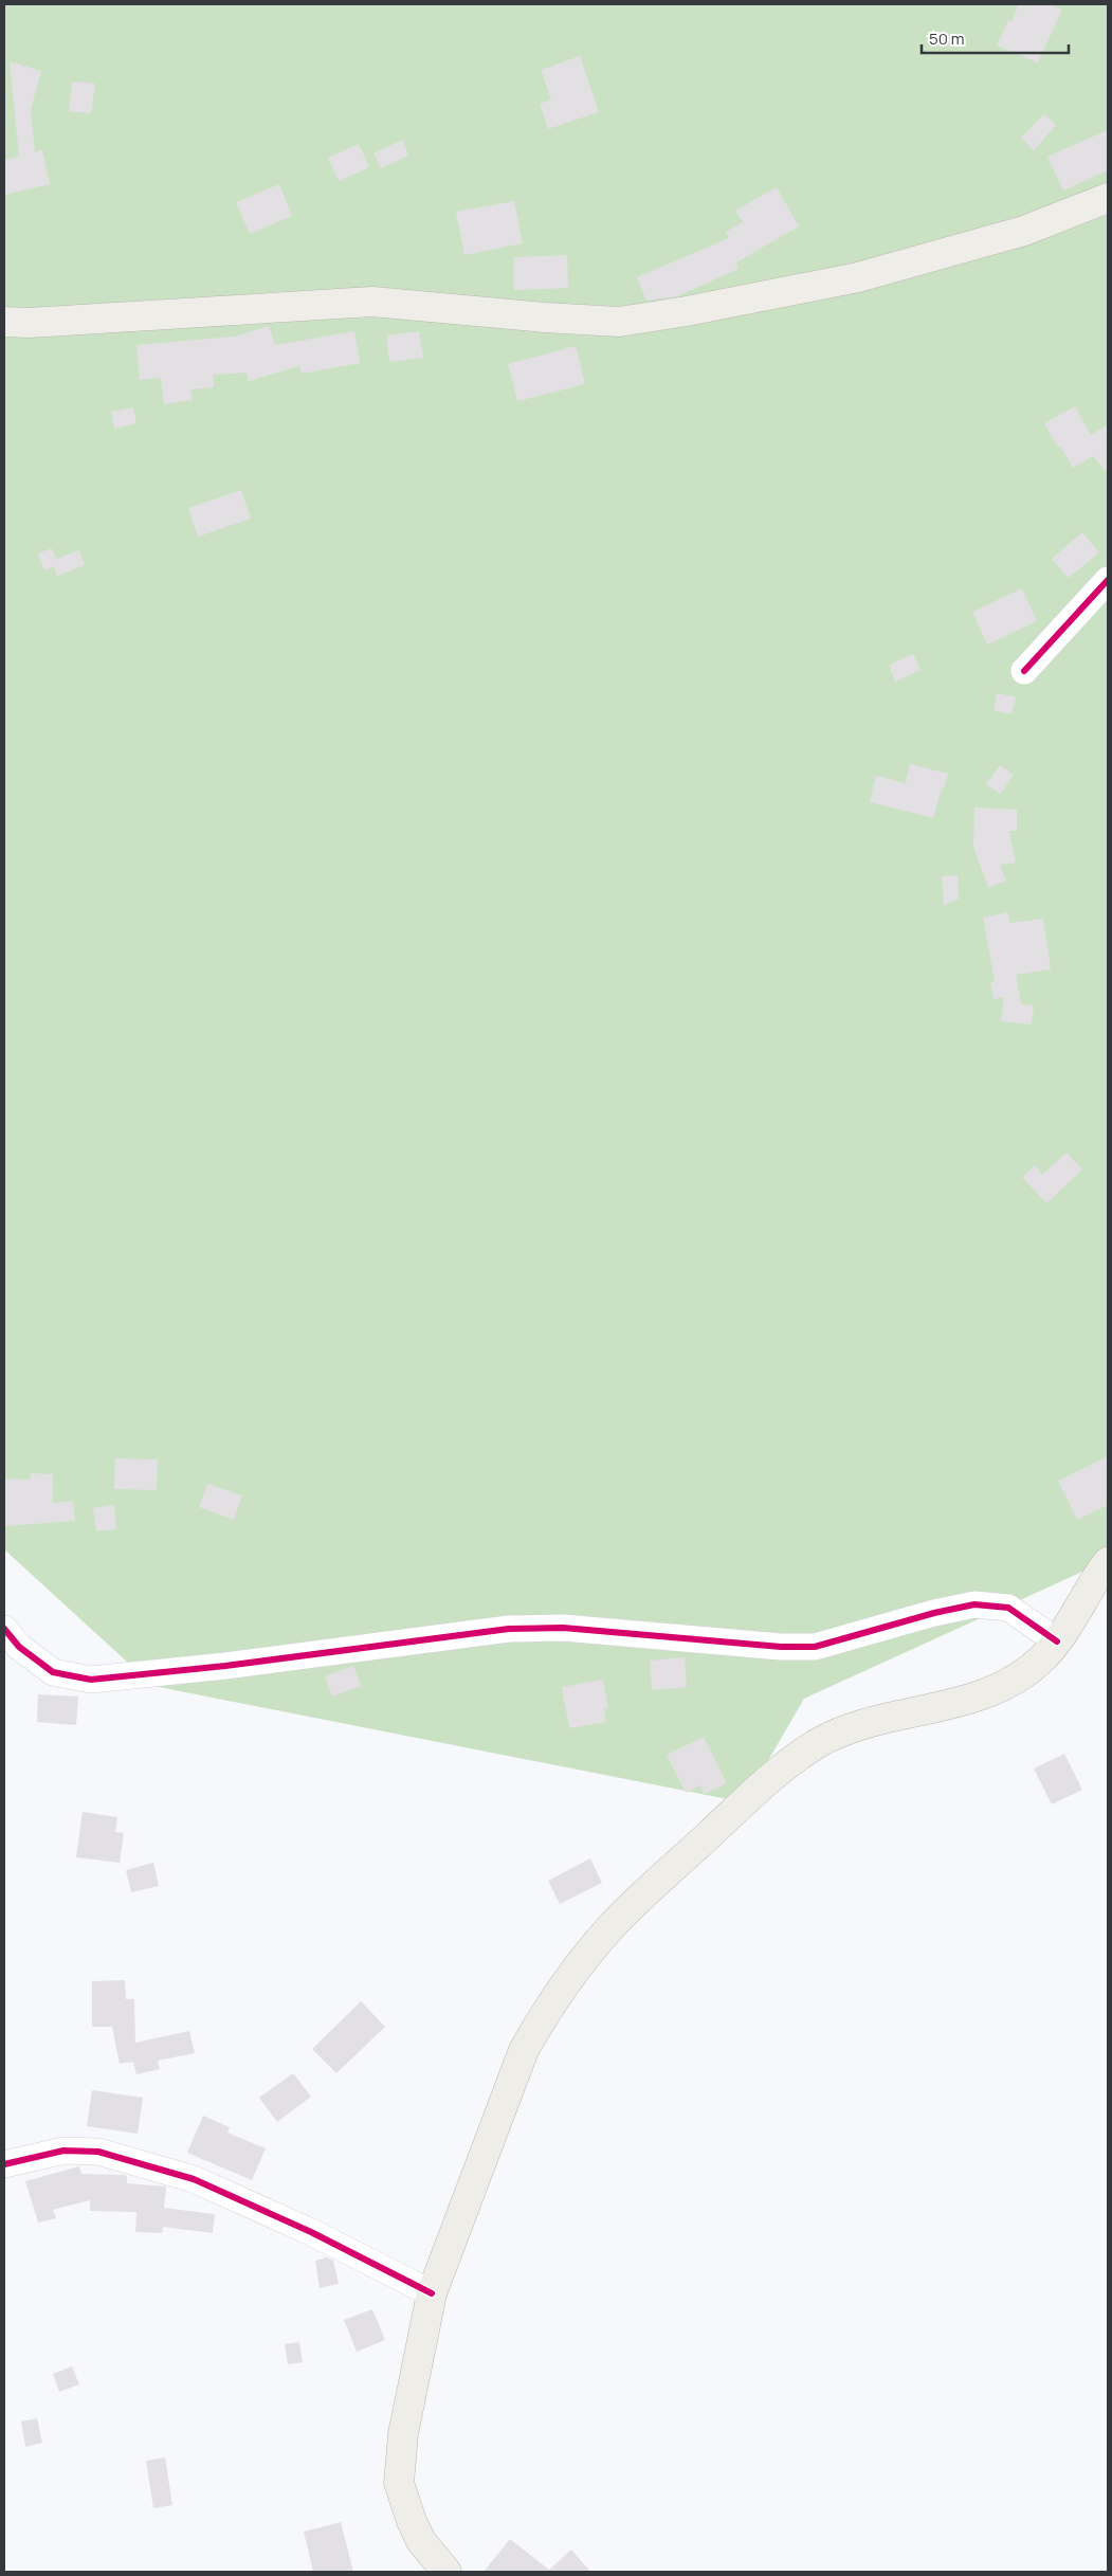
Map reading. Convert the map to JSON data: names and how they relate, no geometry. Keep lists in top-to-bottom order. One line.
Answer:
{"scale_bar":"50 m"}
